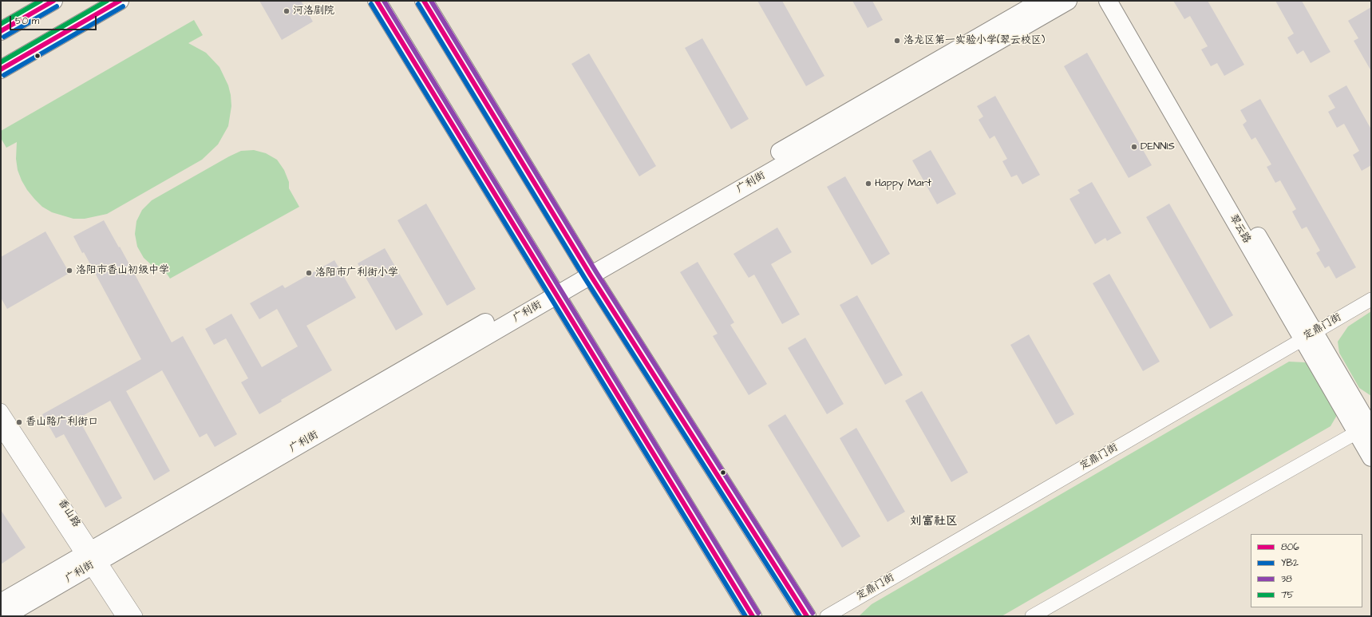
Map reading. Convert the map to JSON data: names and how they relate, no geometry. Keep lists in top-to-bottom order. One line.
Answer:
{"streets":{"street":["广利街","翠云路","定鼎门街","香山路"]},"crossings":[["广利街","香山路"],["翠云路","定鼎门街"]],"districts":["刘富社区"],"places":["河洛剧院","洛龙区第一实验小学(翠云校区)","DENNIS","Happy Mart","洛阳市香山初级中学","洛阳市广利街小学","香山路广利街口"],"lines":["transit line 806","transit line 38","transit line 75","transit line YB2"],"legend":["806","YB2","38","75"],"scale_bar":"50 m"}
